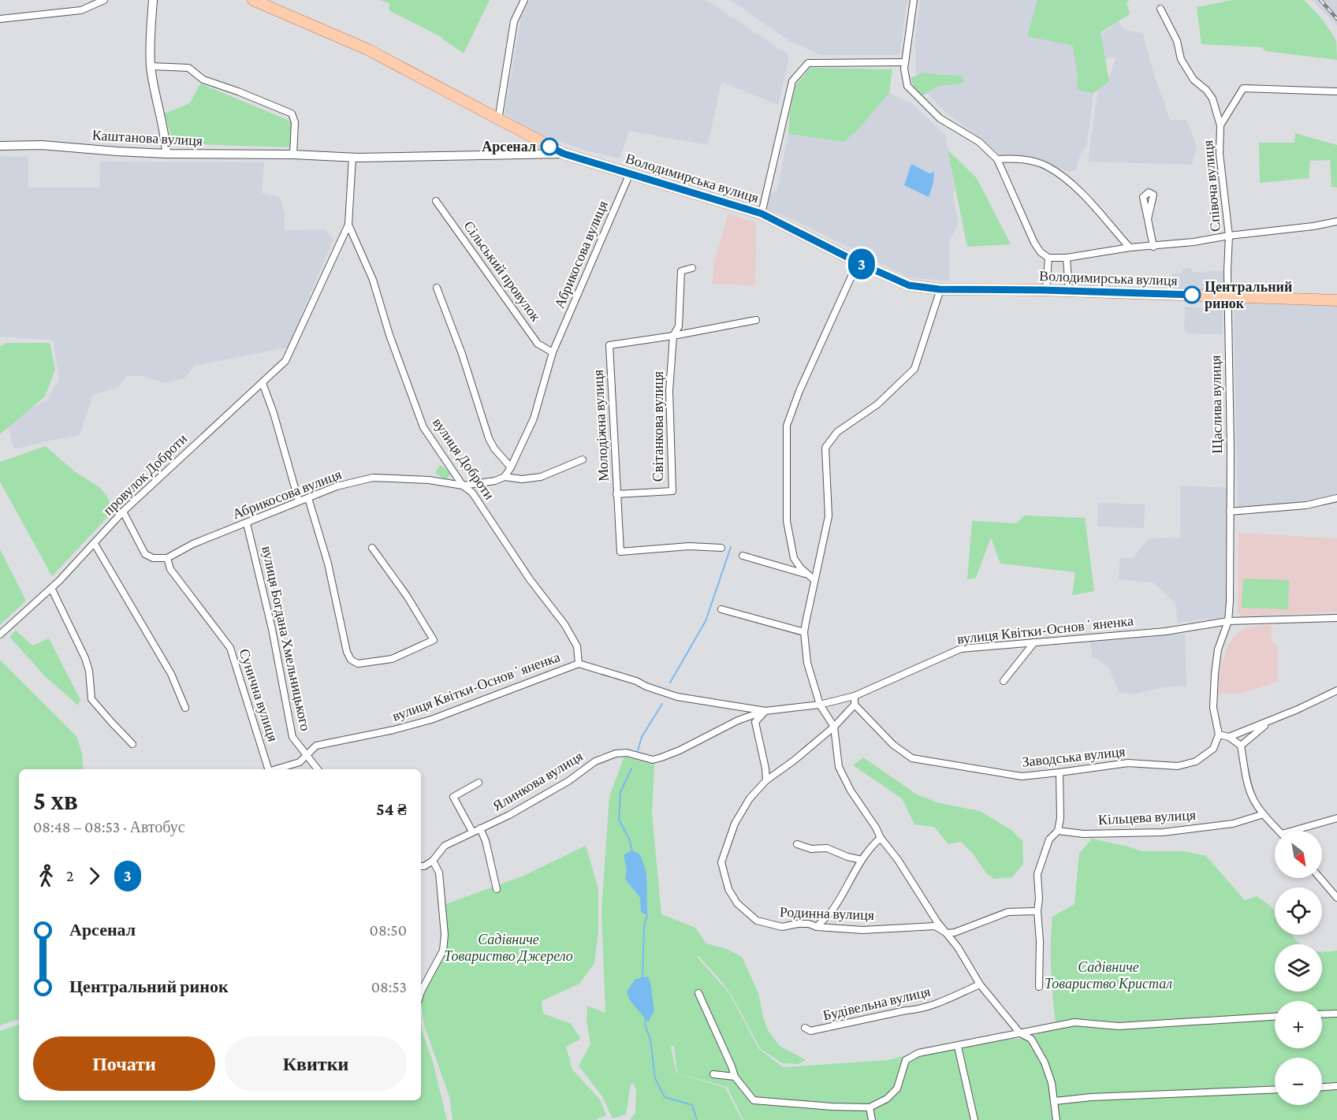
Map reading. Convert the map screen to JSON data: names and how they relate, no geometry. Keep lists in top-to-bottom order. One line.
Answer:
{"streets":{"main road":["Володимирська вулиця"],"street":["Каштанова вулиця","Співоча вулиця","Абрикосова вулиця","Сільський провулок","Щаслива вулиця","Молодіжна вулиця","Світанкова вулиця","вулиця Доброти","провулок Доброти","вулиця Квітки-Основʼяненка","вулиця Богдана Хмельницького","Сунична вулиця","Заводська вулиця","Ялинкова вулиця","Кільцева вулиця","Родинна вулиця","Будівельна вулиця"]},"crossings":[["Каштанова вулиця","Володимирська вулиця"],["Володимирська вулиця","Співоча вулиця"],["Володимирська вулиця","Абрикосова вулиця"],["Володимирська вулиця","Щаслива вулиця"],["Співоча вулиця","Щаслива вулиця"],["Абрикосова вулиця","Сільський провулок"],["Абрикосова вулиця","вулиця Доброти"],["Абрикосова вулиця","вулиця Богдана Хмельницького"],["Абрикосова вулиця","Сунична вулиця"],["Щаслива вулиця","вулиця Квітки-Основʼяненка"],["Щаслива вулиця","Заводська вулиця"],["Молодіжна вулиця","Світанкова вулиця"],["вулиця Доброти","провулок Доброти"],["вулиця Доброти","вулиця Квітки-Основʼяненка"],["вулиця Квітки-Основʼяненка","вулиця Богдана Хмельницького"],["вулиця Квітки-Основʼяненка","Ялинкова вулиця"],["Заводська вулиця","Родинна вулиця"]],"parks":["Садівниче Товариство Джерело","Садівниче Товариство Кристал"],"places":["Арсенал","Центральний ринок"],"lines":["bus line 3"],"north":"bottom right","page":{"on_map":"3","heading":["5 хв","08:48 – 08:53 · Автобус","54 ₴"],"map_buttons":["+","−"],"legs":["2","3"],"list":[{"name":"Арсенал","value":"08:50"},{"name":"Центральний ринок","value":"08:53"}],"buttons":["Почати","Квитки"]}}
